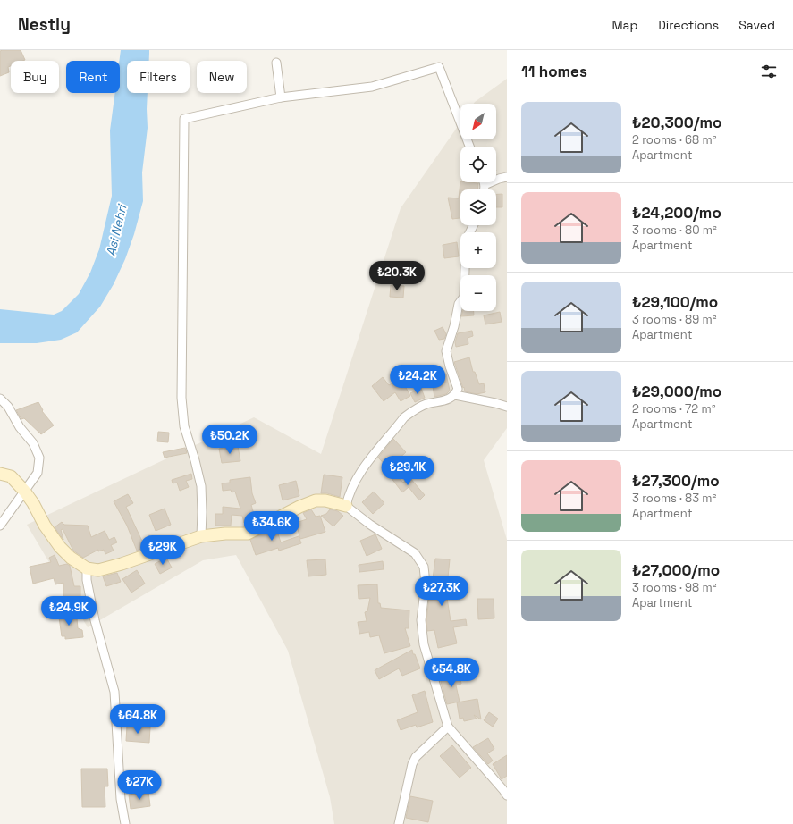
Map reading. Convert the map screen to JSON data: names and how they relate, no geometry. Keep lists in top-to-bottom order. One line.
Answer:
{"water":["Asi Nehri"],"north":"bottom left","page":{"header":"Nestly","nav":["Map","Directions","Saved"],"heading":"11 homes","chip":["Buy","Rent","Filters","New"],"list":[{"name":"₺20,300/mo","note":"2 rooms · 68 m² · Apartment"},{"name":"₺24,200/mo","note":"3 rooms · 80 m² · Apartment"},{"name":"₺29,100/mo","note":"3 rooms · 89 m² · Apartment"},{"name":"₺29,000/mo","note":"2 rooms · 72 m² · Apartment"},{"name":"₺27,300/mo","note":"3 rooms · 83 m² · Apartment"},{"name":"₺27,000/mo","note":"3 rooms · 98 m² · Apartment"}],"map_buttons":["+","−"],"price":["₺20.3K","₺24.2K","₺50.2K","₺29.1K","₺34.6K","₺29K","₺27.3K","₺24.9K","₺54.8K","₺64.8K","₺27K"]}}
